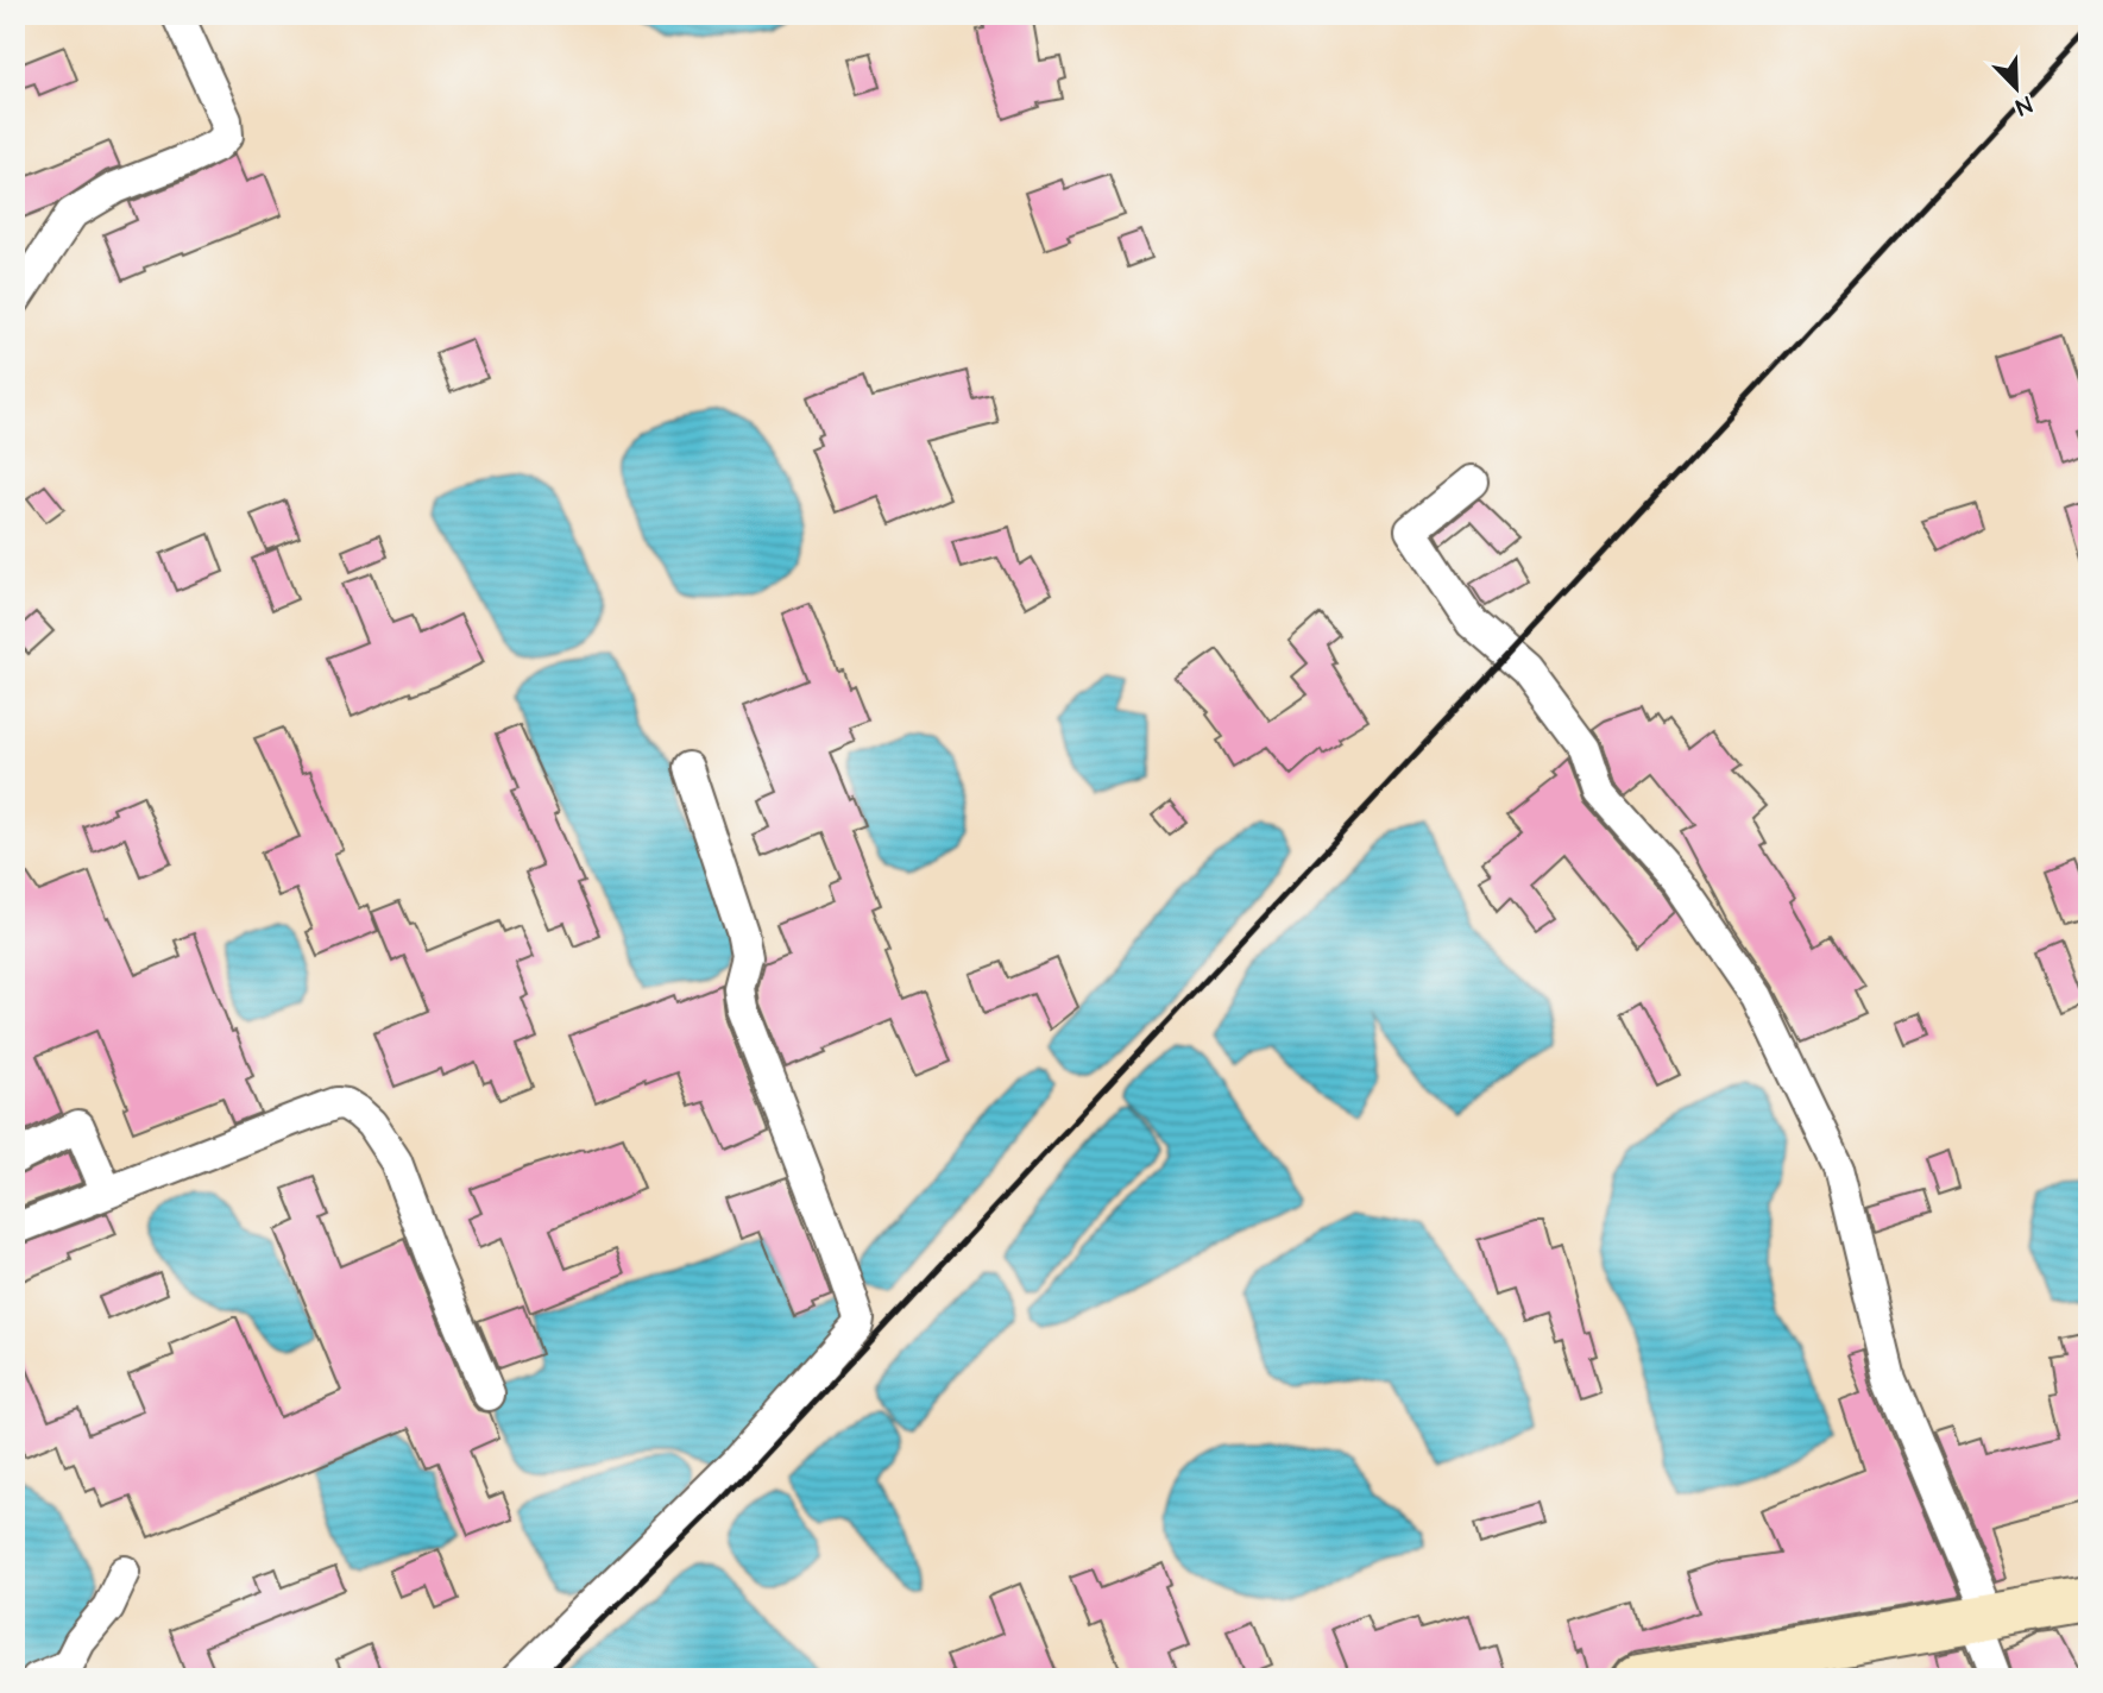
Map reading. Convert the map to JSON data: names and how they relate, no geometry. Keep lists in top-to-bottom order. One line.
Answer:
{"north":"bottom right"}
